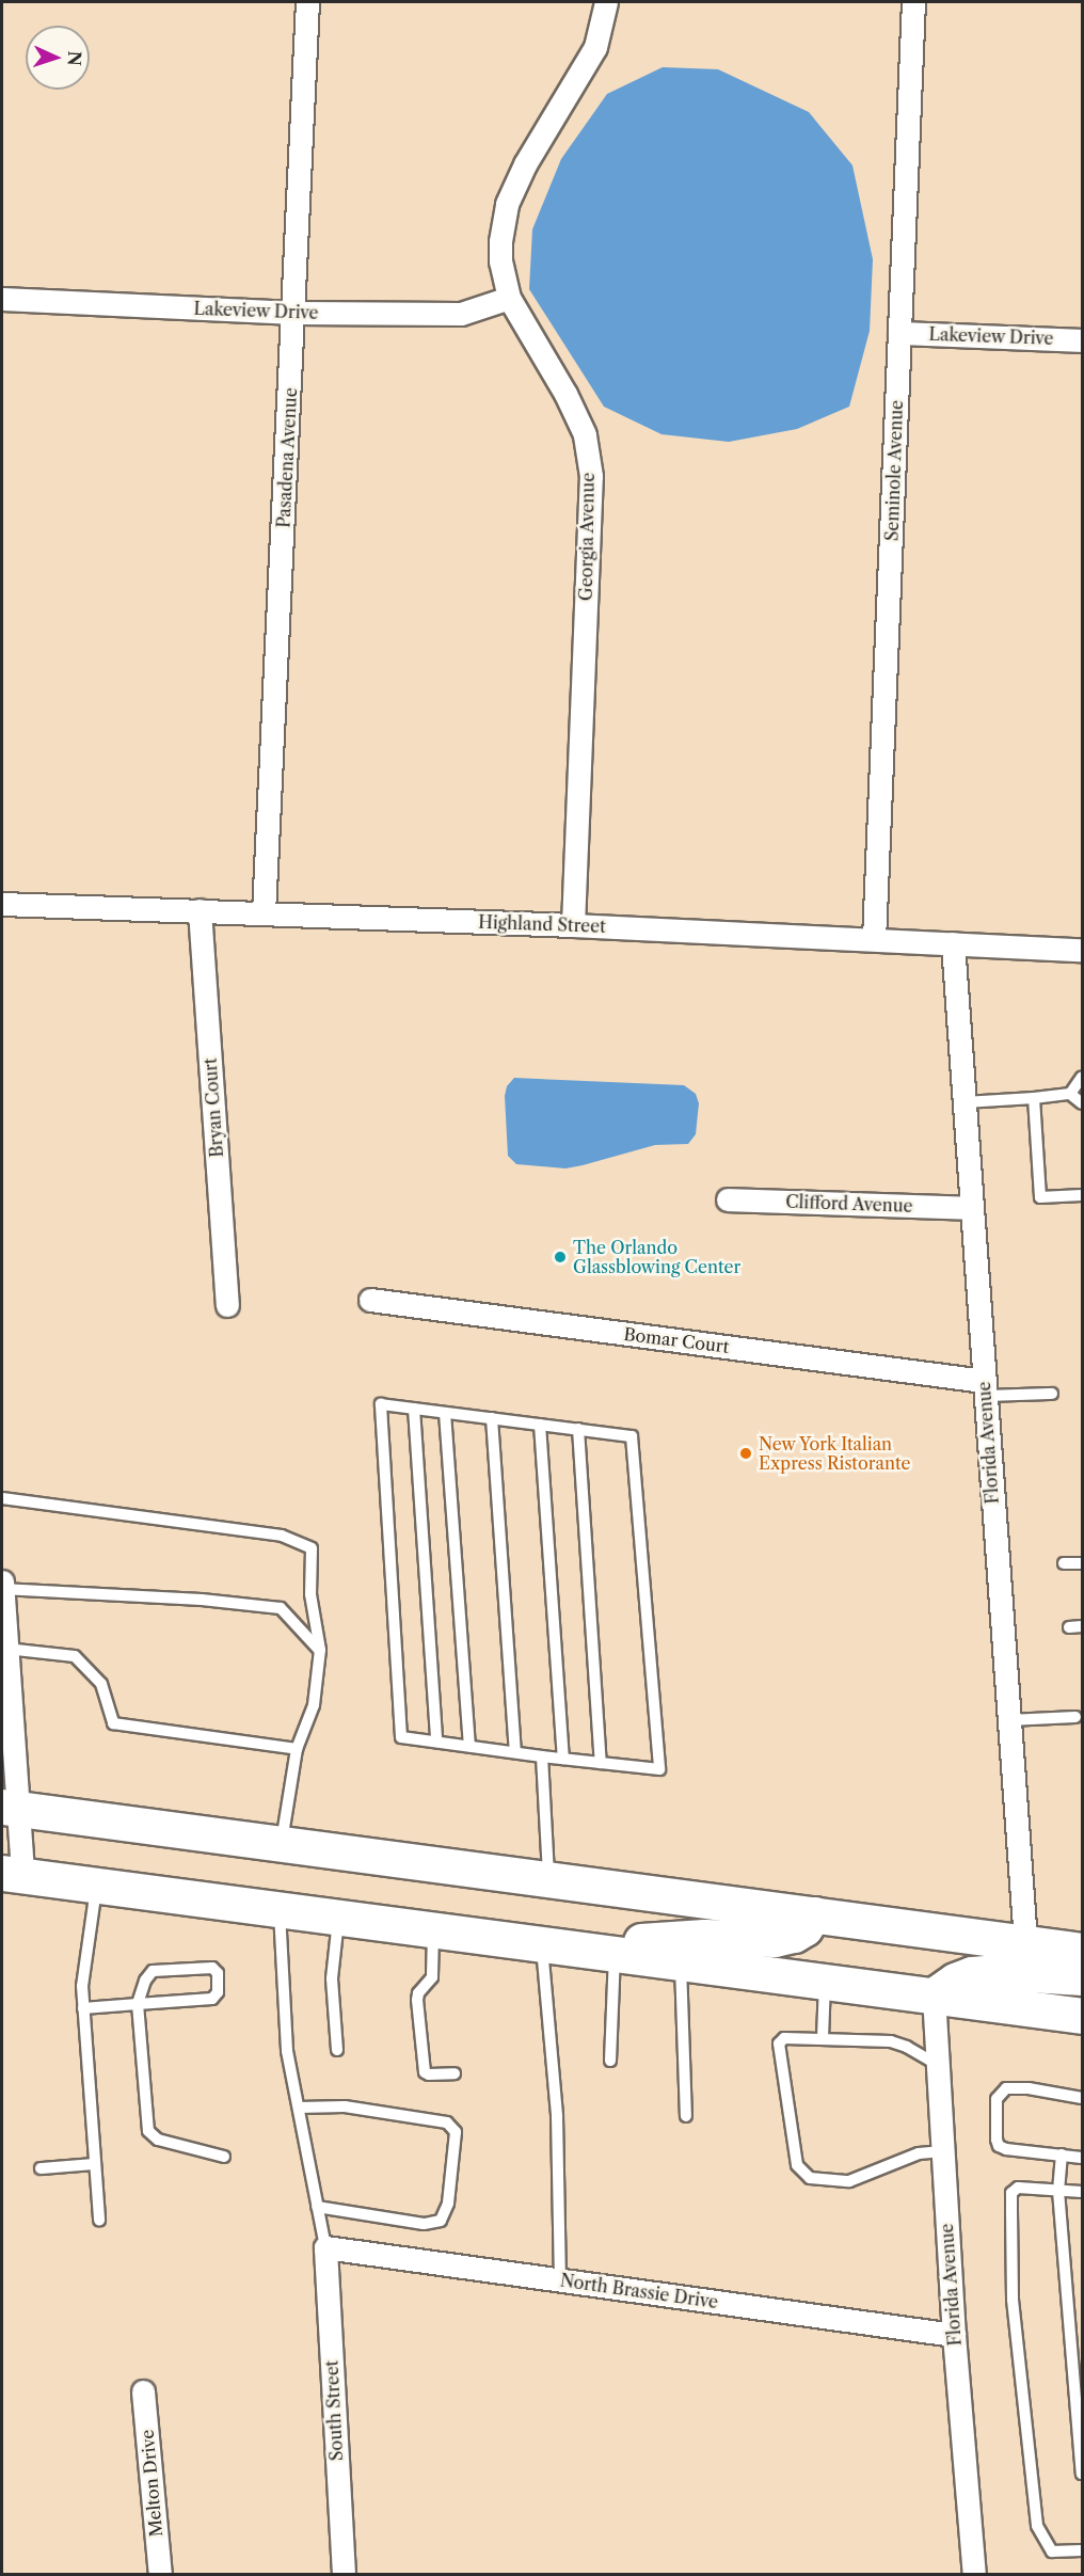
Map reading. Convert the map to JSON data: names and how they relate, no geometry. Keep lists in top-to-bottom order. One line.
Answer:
{"streets":{"street":["Lakeview Drive","Pasadena Avenue","Seminole Avenue","Georgia Avenue","Highland Street","Bryan Court","Clifford Avenue","Bomar Court","Florida Avenue","North Brassie Drive","South Street","Melton Drive"]},"crossings":[["Lakeview Drive","Pasadena Avenue"],["Lakeview Drive","Seminole Avenue"],["Lakeview Drive","Georgia Avenue"],["Pasadena Avenue","Highland Street"],["Seminole Avenue","Highland Street"],["Georgia Avenue","Highland Street"],["Highland Street","Bryan Court"],["Highland Street","Florida Avenue"],["Clifford Avenue","Florida Avenue"],["Bomar Court","Florida Avenue"],["Florida Avenue","North Brassie Drive"],["North Brassie Drive","South Street"]],"places":["The Orlando Glassblowing Center","New York Italian Express Ristorante"],"north":"right"}
